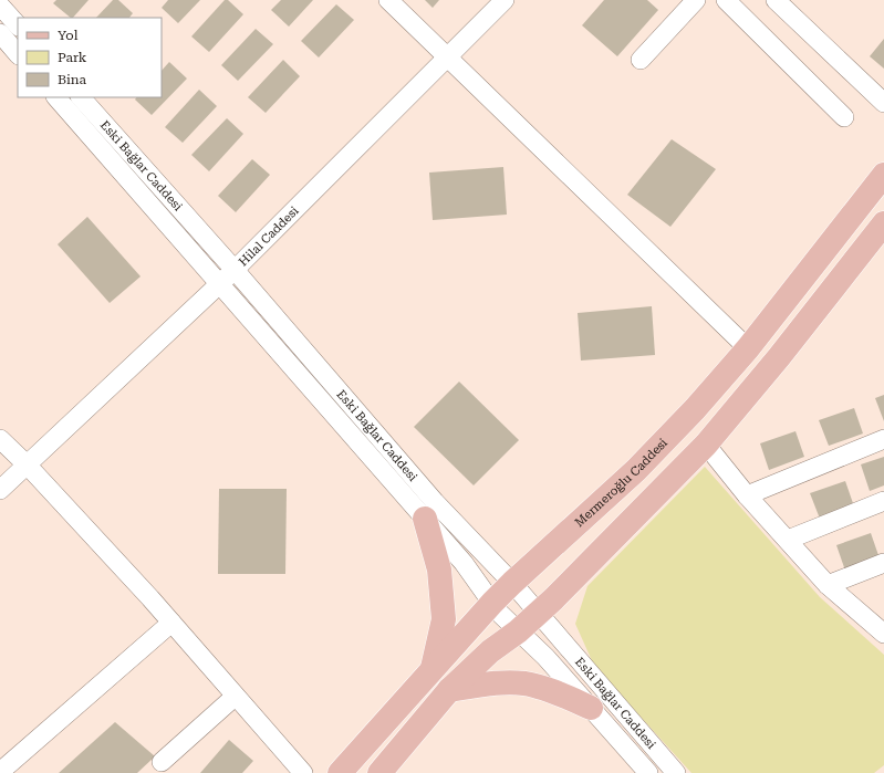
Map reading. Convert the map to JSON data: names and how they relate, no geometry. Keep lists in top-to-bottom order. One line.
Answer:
{"streets":{"main road":["Mermeroğlu Caddesi"],"street":["Eski Bağlar Caddesi","Hilal Caddesi"]},"crossings":[["Eski Bağlar Caddesi","Hilal Caddesi"],["Eski Bağlar Caddesi","Mermeroğlu Caddesi"]],"legend":["Yol","Park","Bina"]}
